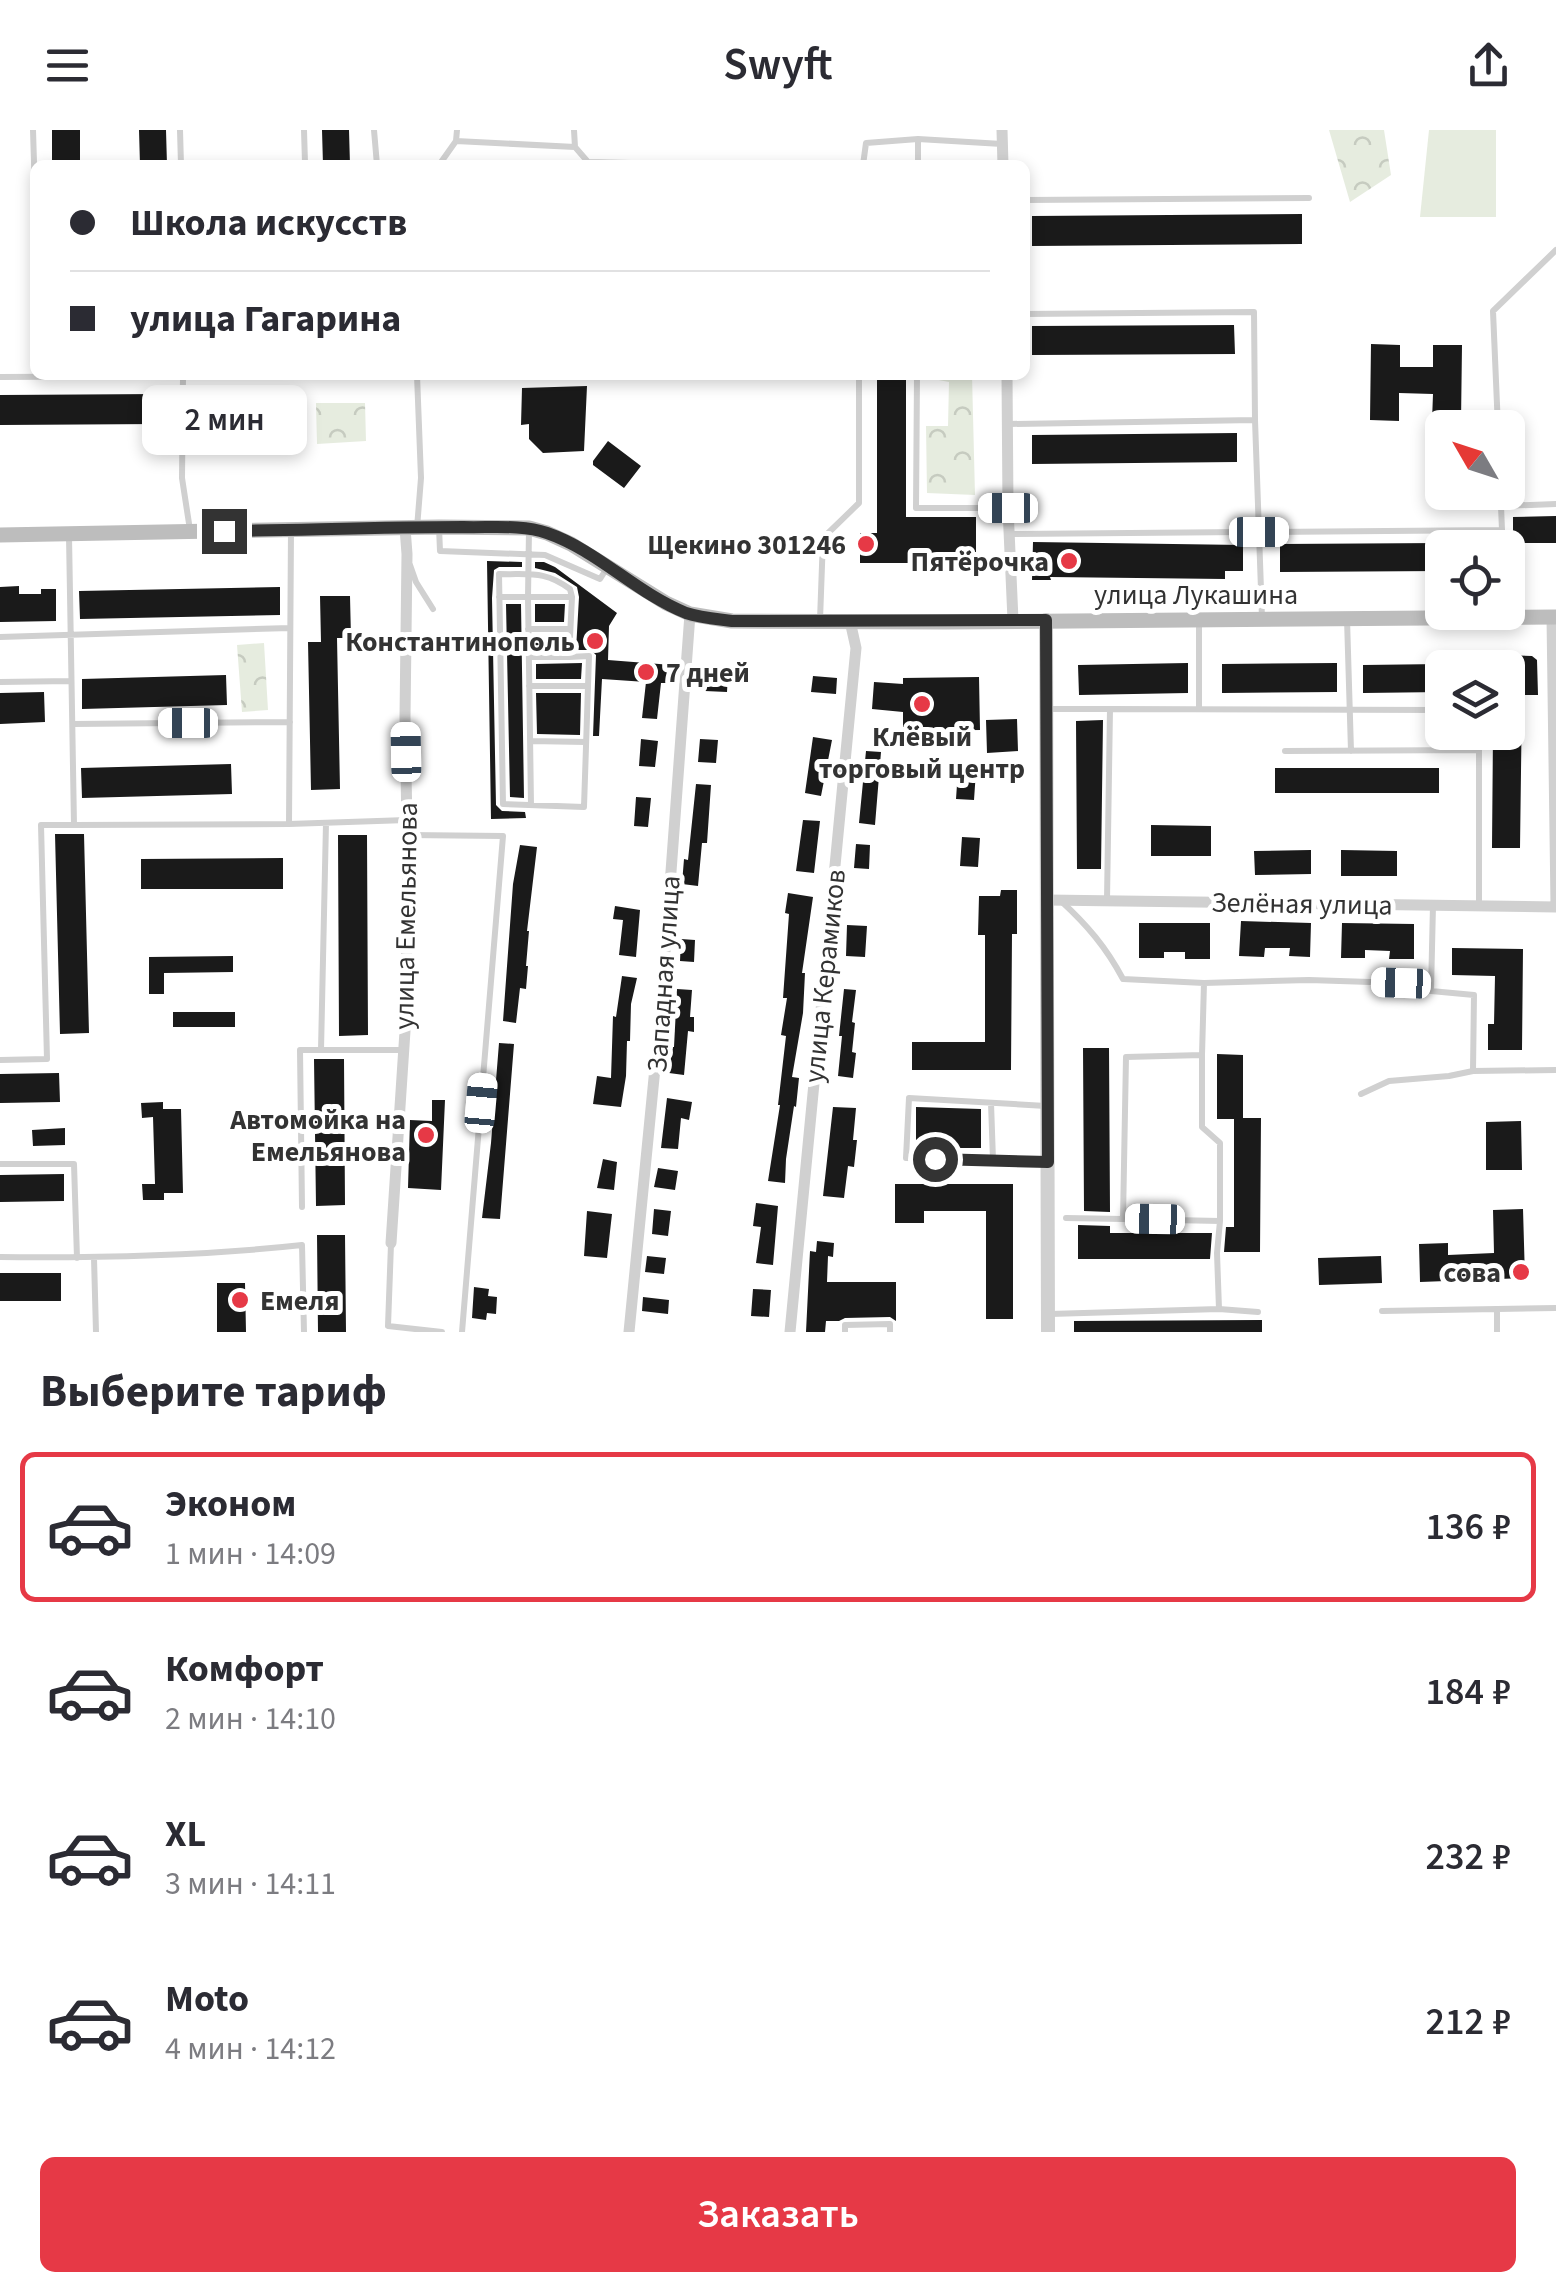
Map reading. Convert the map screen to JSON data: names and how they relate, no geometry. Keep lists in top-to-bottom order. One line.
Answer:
{"streets":{"main road":["улица Лукашина"],"street":["Зелёная улица","улица Емельянова","Западная улица","улица Керамиков"]},"crossings":[["улица Лукашина","улица Емельянова"],["улица Лукашина","Западная улица"],["улица Лукашина","улица Керамиков"]],"places":["Щекино 301246","Пятёрочка","Константинополь","7 дней","Клёвый торговый центр","Автомойка на Емельянова","сова","Емеля"],"north":"top left","page":{"header":"Swyft","banner":["Школа искусств","улица Гагарина"],"bubble":"2 мин","heading":"Выберите тариф","list":[{"name":"Эконом","note":"1 мин · 14:09","value":"136 ₽"},{"name":"Комфорт","note":"2 мин · 14:10","value":"184 ₽"},{"name":"XL","note":"3 мин · 14:11","value":"232 ₽"},{"name":"Moto","note":"4 мин · 14:12","value":"212 ₽"}],"buttons":"Заказать"}}
